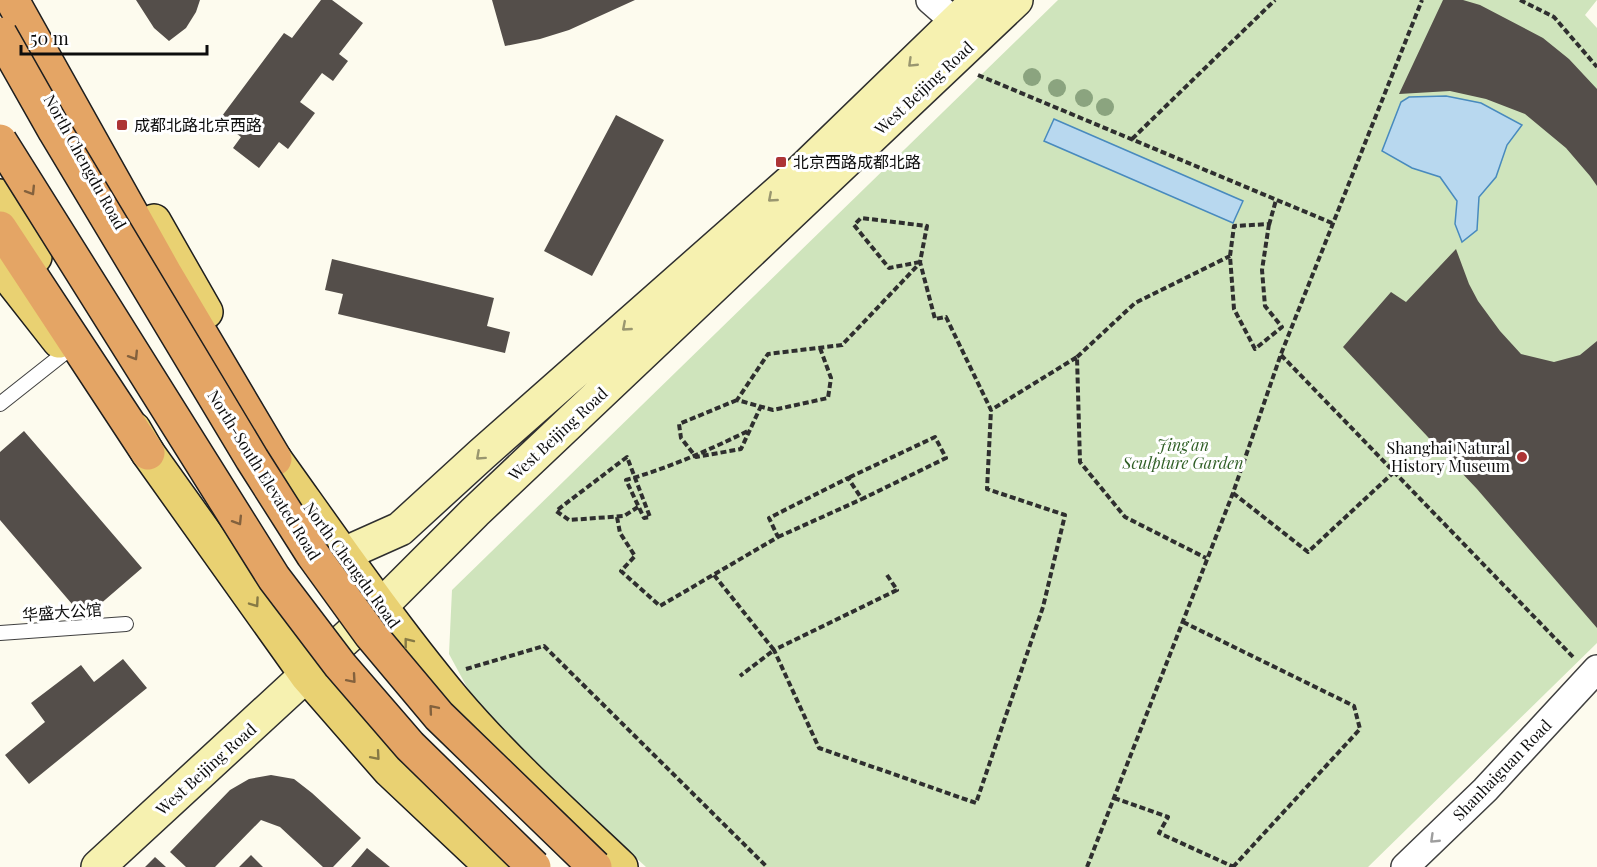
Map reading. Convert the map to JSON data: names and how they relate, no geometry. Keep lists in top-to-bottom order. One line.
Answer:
{"streets":{"highway":["North-South Elevated Road"],"main road":["West Beijing Road","North Chengdu Road"],"street":["Shanhaiguan Road"],"lane":["华盛大公馆"]},"crossings":[["West Beijing Road","North Chengdu Road"]],"one_way":["Shanhaiguan Road"],"parks":["Jing'an Sculpture Garden"],"places":{"transit":["成都北路北京西路","北京西路成都北路"],"other":["Shanghai Natural History Museum"]},"scale_bar":"50 m"}
